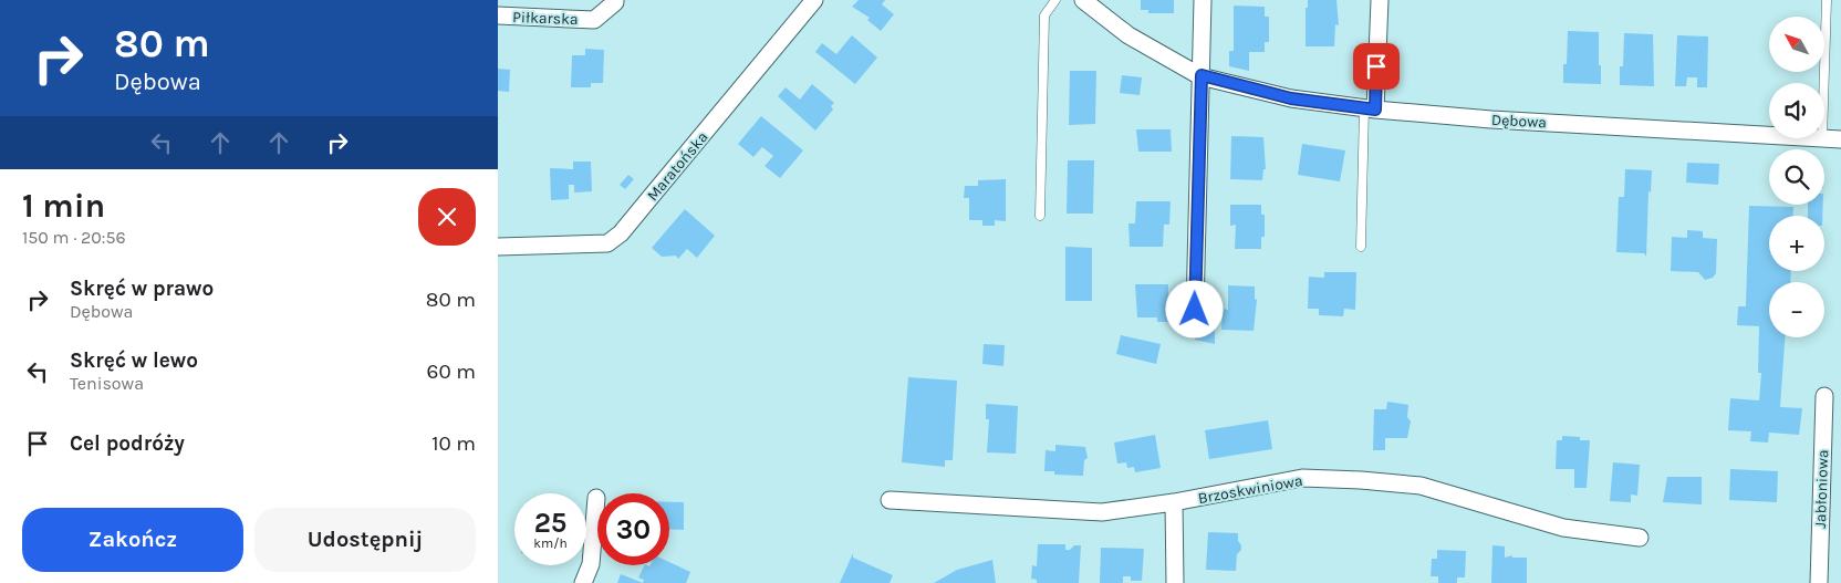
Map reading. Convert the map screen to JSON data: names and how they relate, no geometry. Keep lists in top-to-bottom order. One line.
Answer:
{"streets":{"street":["Piłkarska","Dębowa","Maratońska","Brzoskwiniowa","Jabłoniowa"]},"north":"top left","page":{"turn":["80 m","Dębowa"],"map_buttons":["+","−"],"heading":["1 min","150 m · 20:56"],"list":[{"name":"Skręć w prawo","note":"Dębowa","value":"80 m"},{"name":"Skręć w lewo","note":"Tenisowa","value":"60 m"},{"name":"Cel podróży","value":"10 m"}],"speed":"25 km/h","limit":"30","buttons":["Zakończ","Udostępnij"]}}
